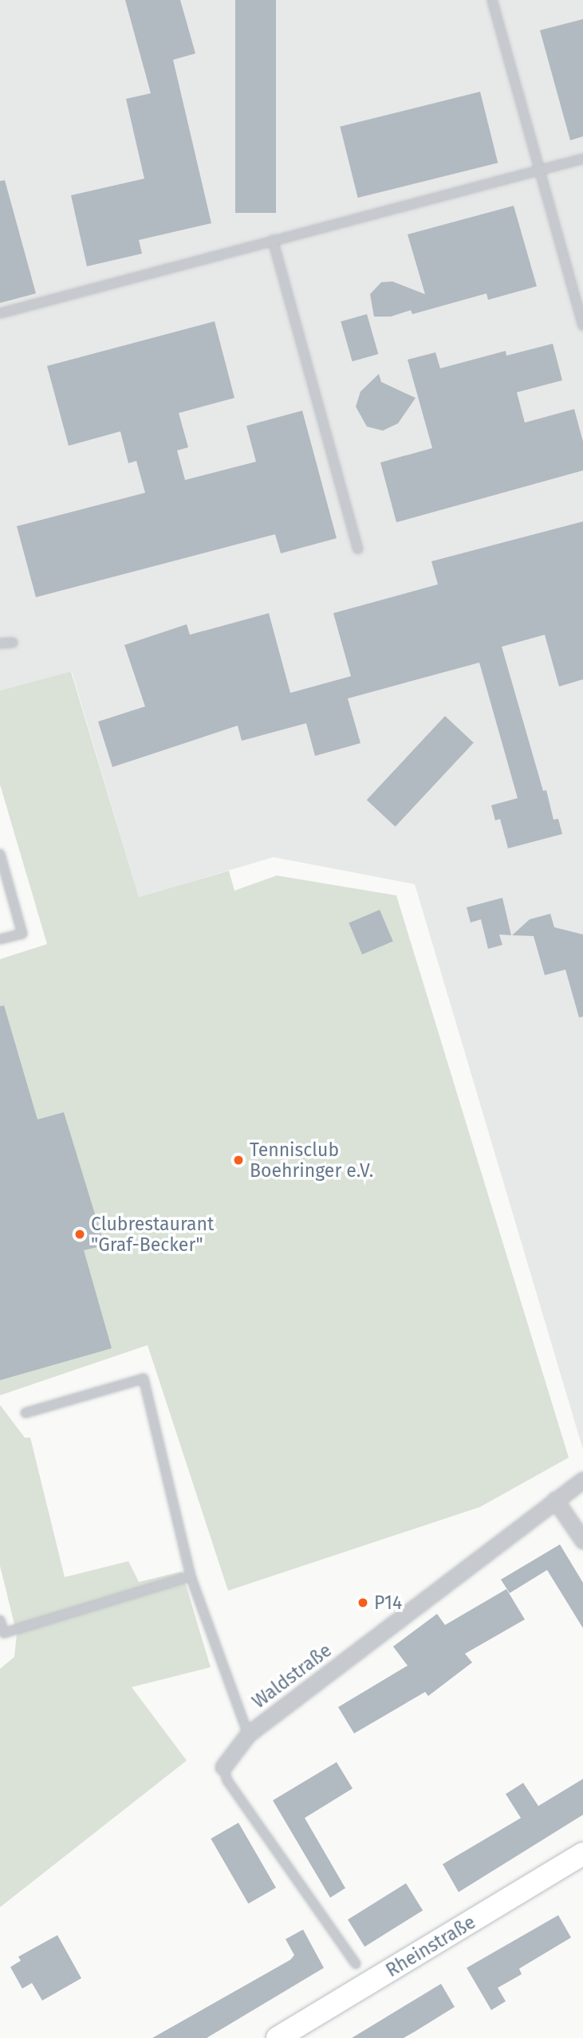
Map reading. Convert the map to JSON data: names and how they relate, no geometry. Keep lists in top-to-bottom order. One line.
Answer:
{"streets":{"main road":["Rheinstraße"],"street":["Waldstraße"]},"places":["Tennisclub Boehringer e.V.","Clubrestaurant \"Graf-Becker\"","P14"]}
